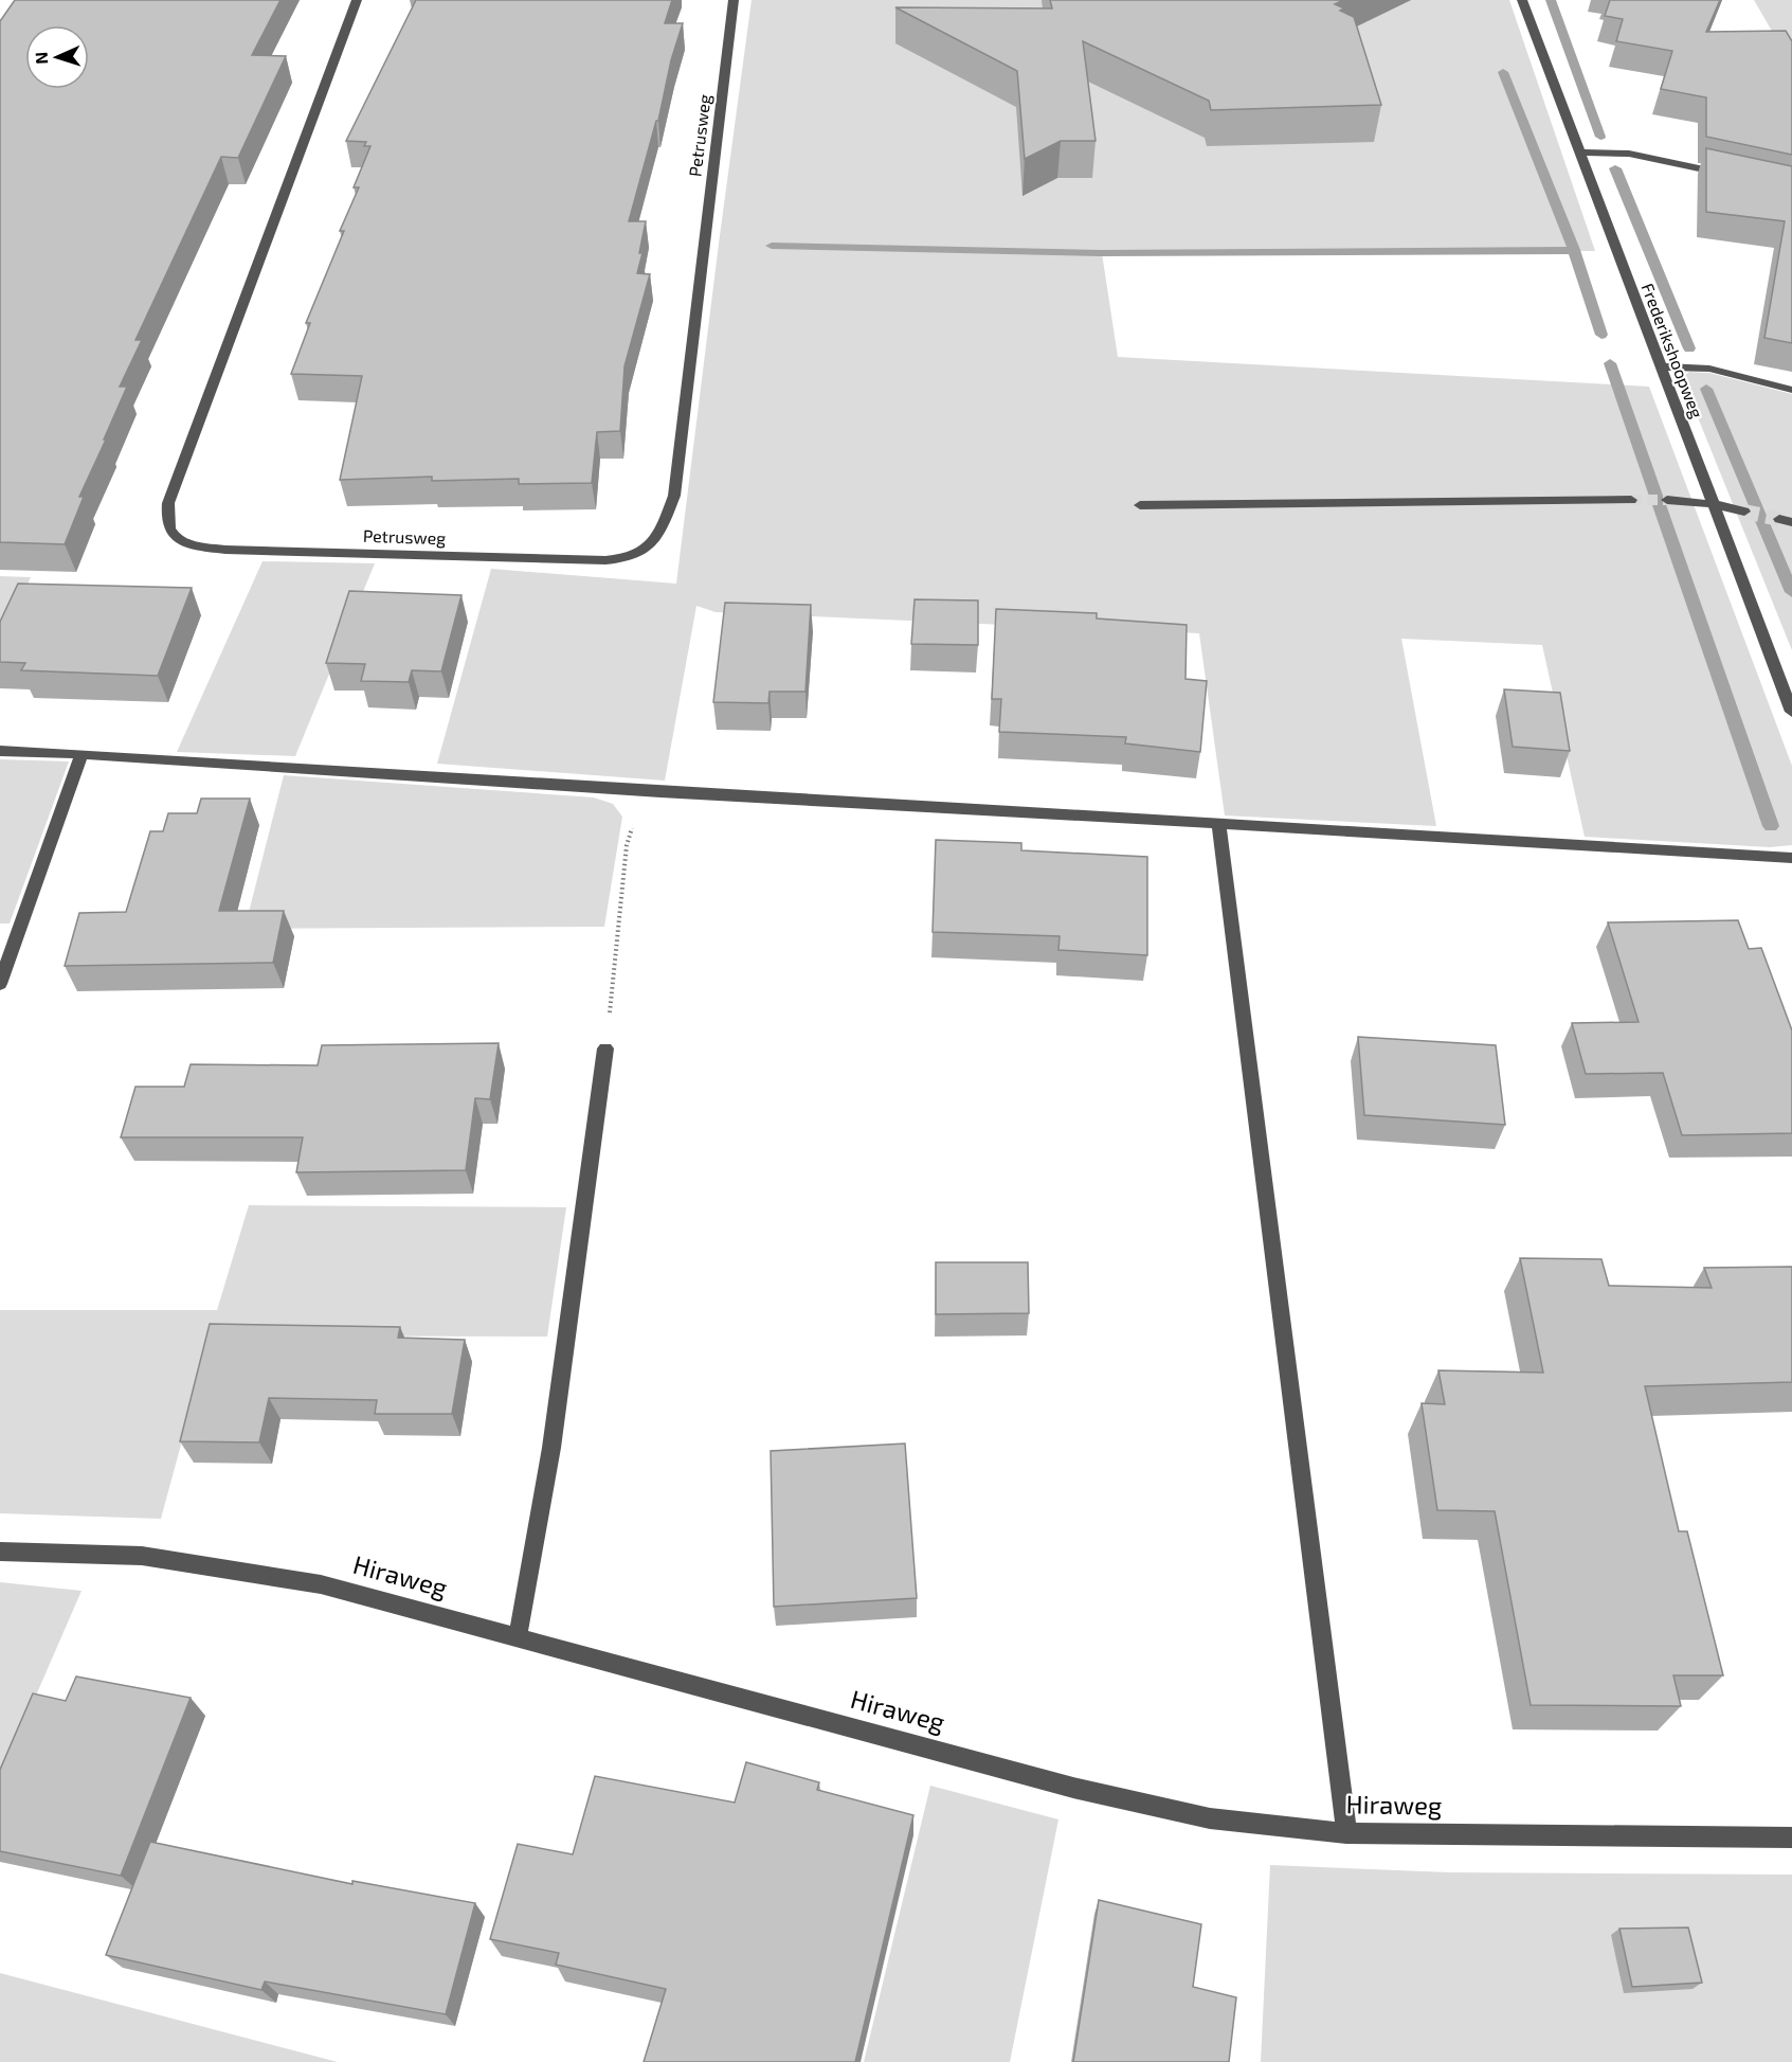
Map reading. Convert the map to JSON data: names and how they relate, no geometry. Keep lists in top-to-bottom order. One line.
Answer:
{"streets":{"street":["Petrusweg","Frederikshoopweg","Hiraweg"]},"north":"left"}
